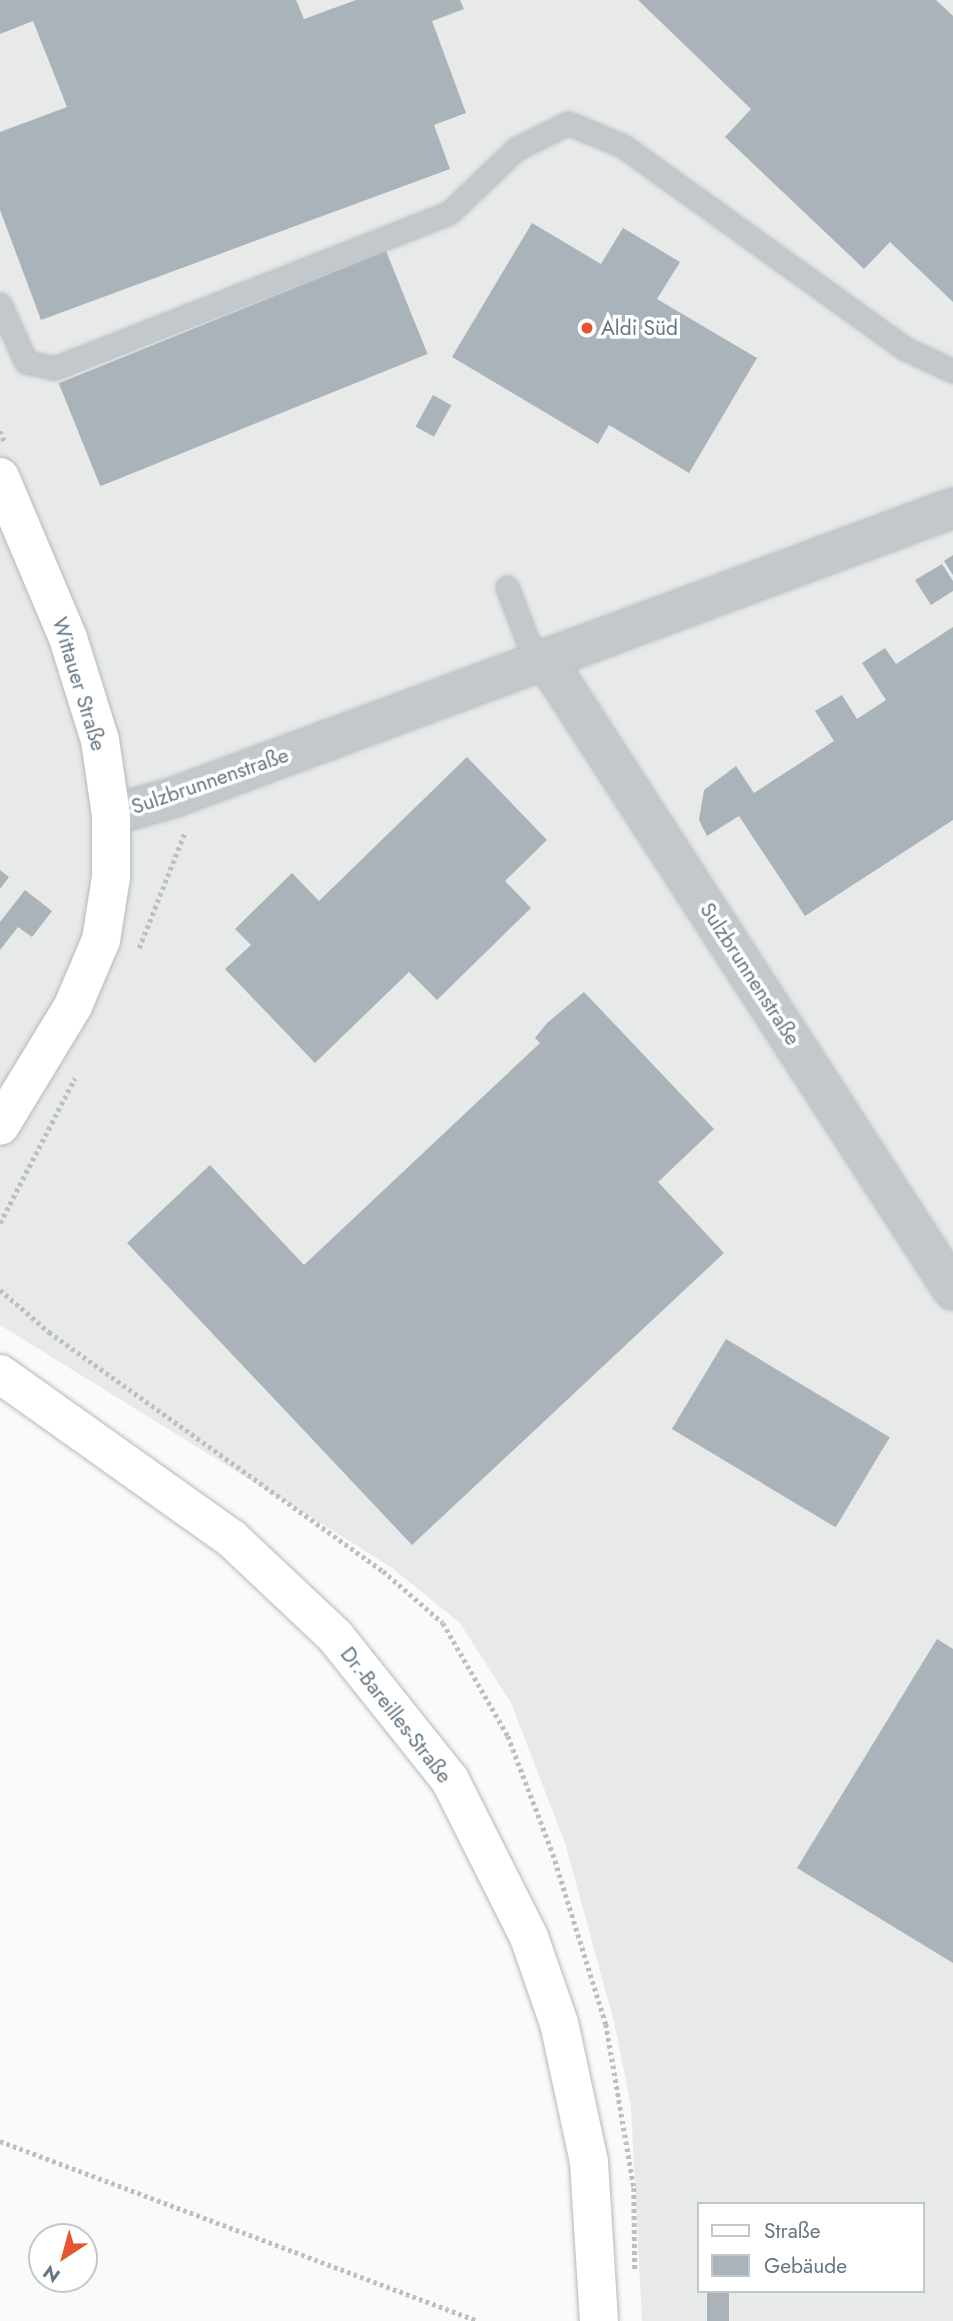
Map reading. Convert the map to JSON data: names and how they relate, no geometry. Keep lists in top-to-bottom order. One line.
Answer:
{"streets":{"main road":["Wittauer Straße","Dr.-Bareilles-Straße"],"street":["Sulzbrunnenstraße"]},"crossings":[["Wittauer Straße","Sulzbrunnenstraße"]],"places":["Aldi Süd"],"legend":["Straße","Gebäude"],"north":"bottom left"}
